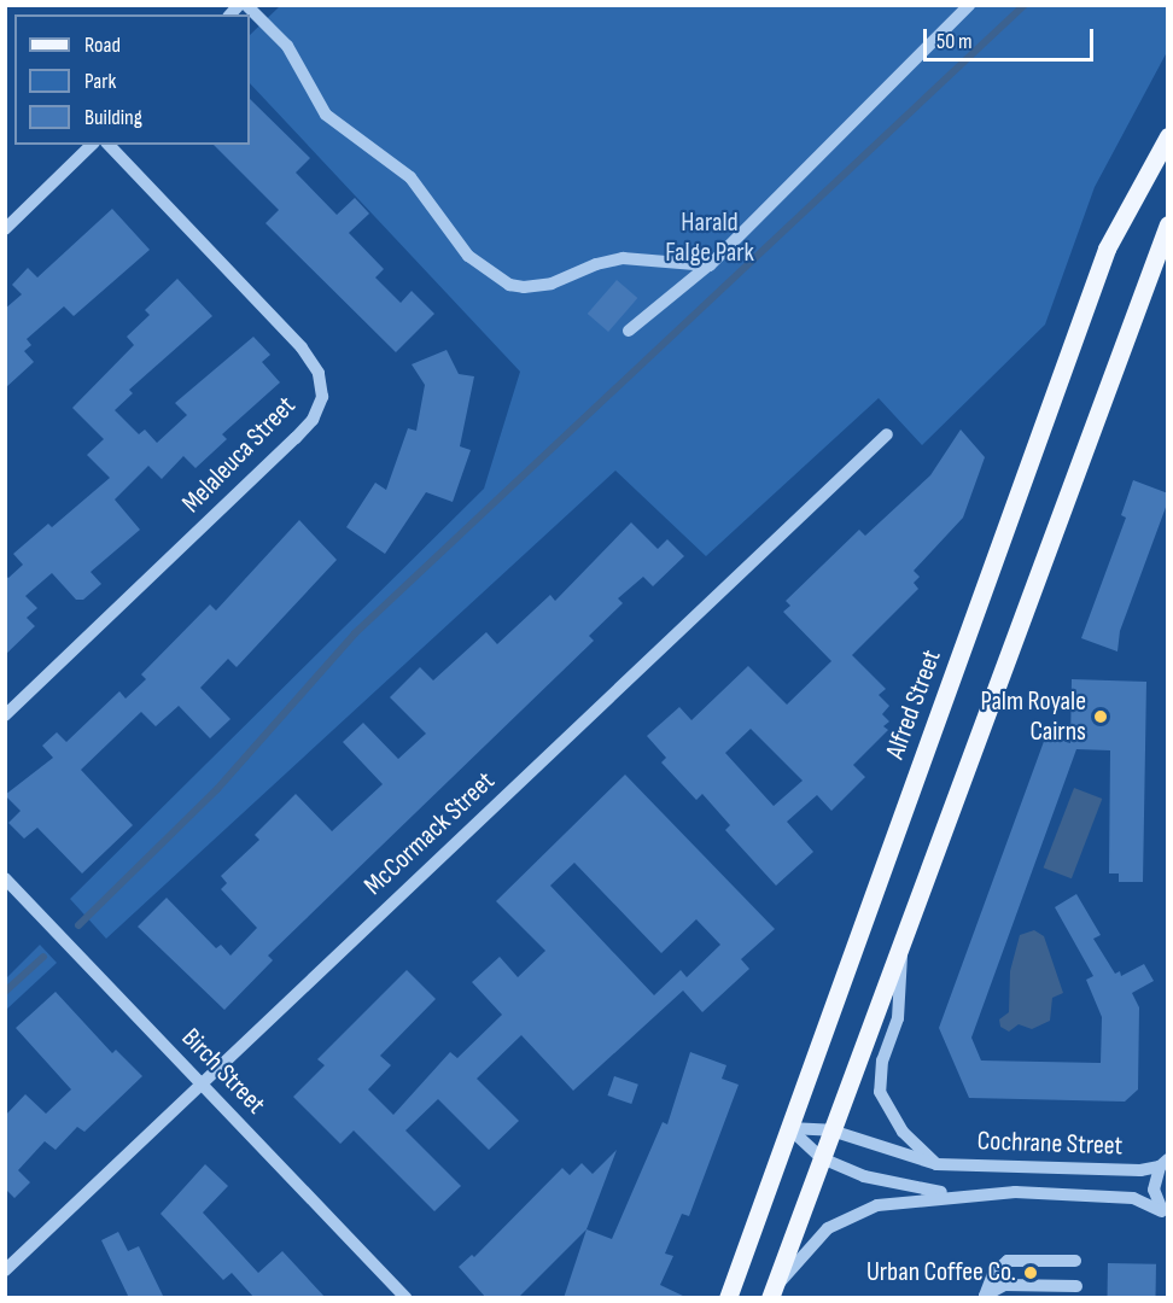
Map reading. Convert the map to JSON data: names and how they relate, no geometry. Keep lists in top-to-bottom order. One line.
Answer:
{"streets":{"main road":["Alfred Street"],"street":["Melaleuca Street","McCormack Street","Birch Street","Cochrane Street"]},"crossings":[["Alfred Street","Cochrane Street"],["McCormack Street","Birch Street"]],"parks":["Harald Falge Park"],"places":["Palm Royale Cairns","Urban Coffee Co."],"legend":["Road","Park","Building"],"scale_bar":"50 m"}
